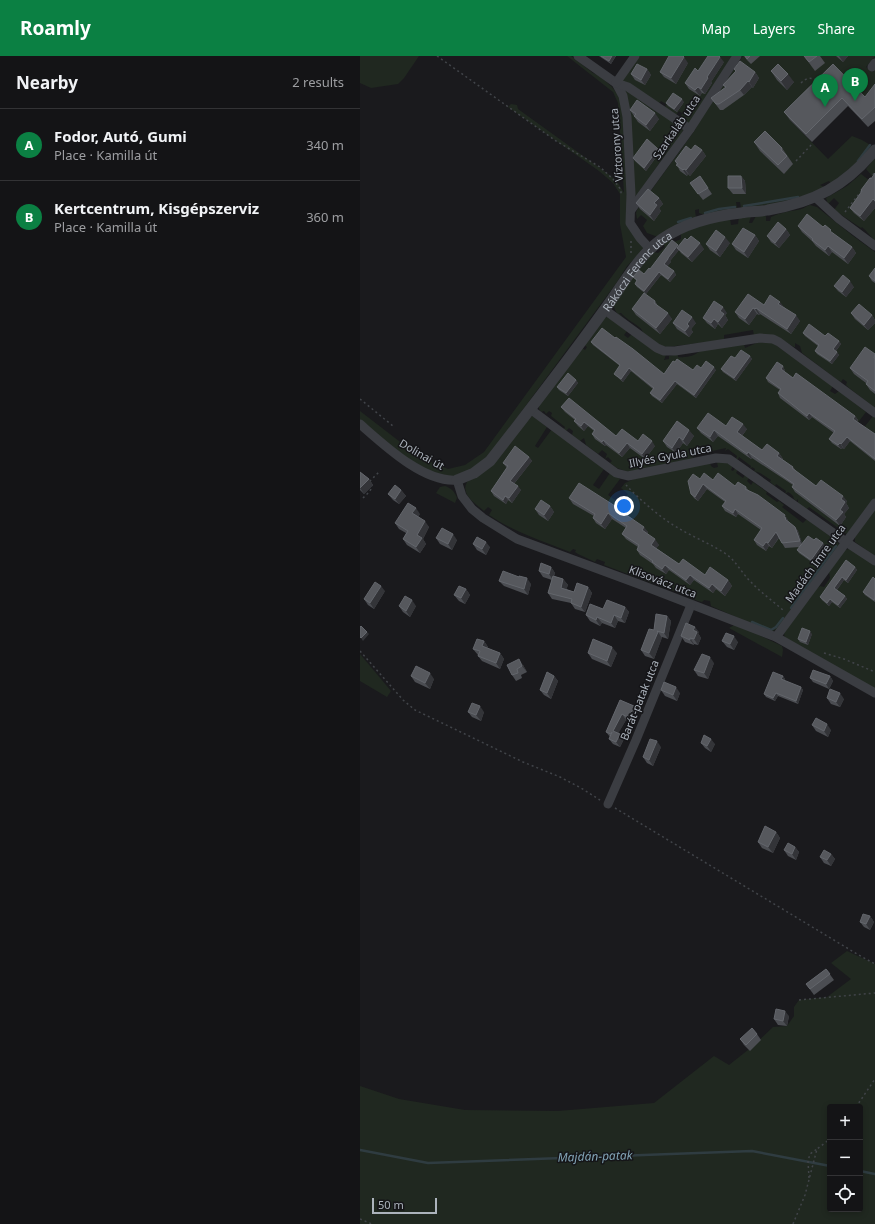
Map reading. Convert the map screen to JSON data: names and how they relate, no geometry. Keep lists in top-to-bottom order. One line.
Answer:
{"streets":{"street":["Szarkaláb utca","Víztorony utca","Rákóczi Ferenc utca","Dolinai út","Illyés Gyula utca","Madách Imre utca","Klisovácz utca","Barát-patak utca"]},"crossings":[["Szarkaláb utca","Víztorony utca"],["Rákóczi Ferenc utca","Dolinai út"],["Rákóczi Ferenc utca","Illyés Gyula utca"],["Rákóczi Ferenc utca","Klisovácz utca"],["Dolinai út","Klisovácz utca"],["Illyés Gyula utca","Madách Imre utca"],["Madách Imre utca","Klisovácz utca"],["Klisovácz utca","Barát-patak utca"]],"water":["Majdán-patak"],"scale_bar":"50 m","page":{"header":"Roamly","nav":["Map","Layers","Share"],"heading":["Nearby","2 results"],"pins":["B","A"],"list":[{"mark":"A","name":"Fodor, Autó, Gumi","note":"Place · Kamilla út","value":"340 m"},{"mark":"B","name":"Kertcentrum, Kisgépszerviz","note":"Place · Kamilla út","value":"360 m"}],"map_buttons":["+","−"],"scale":"50 m"}}
